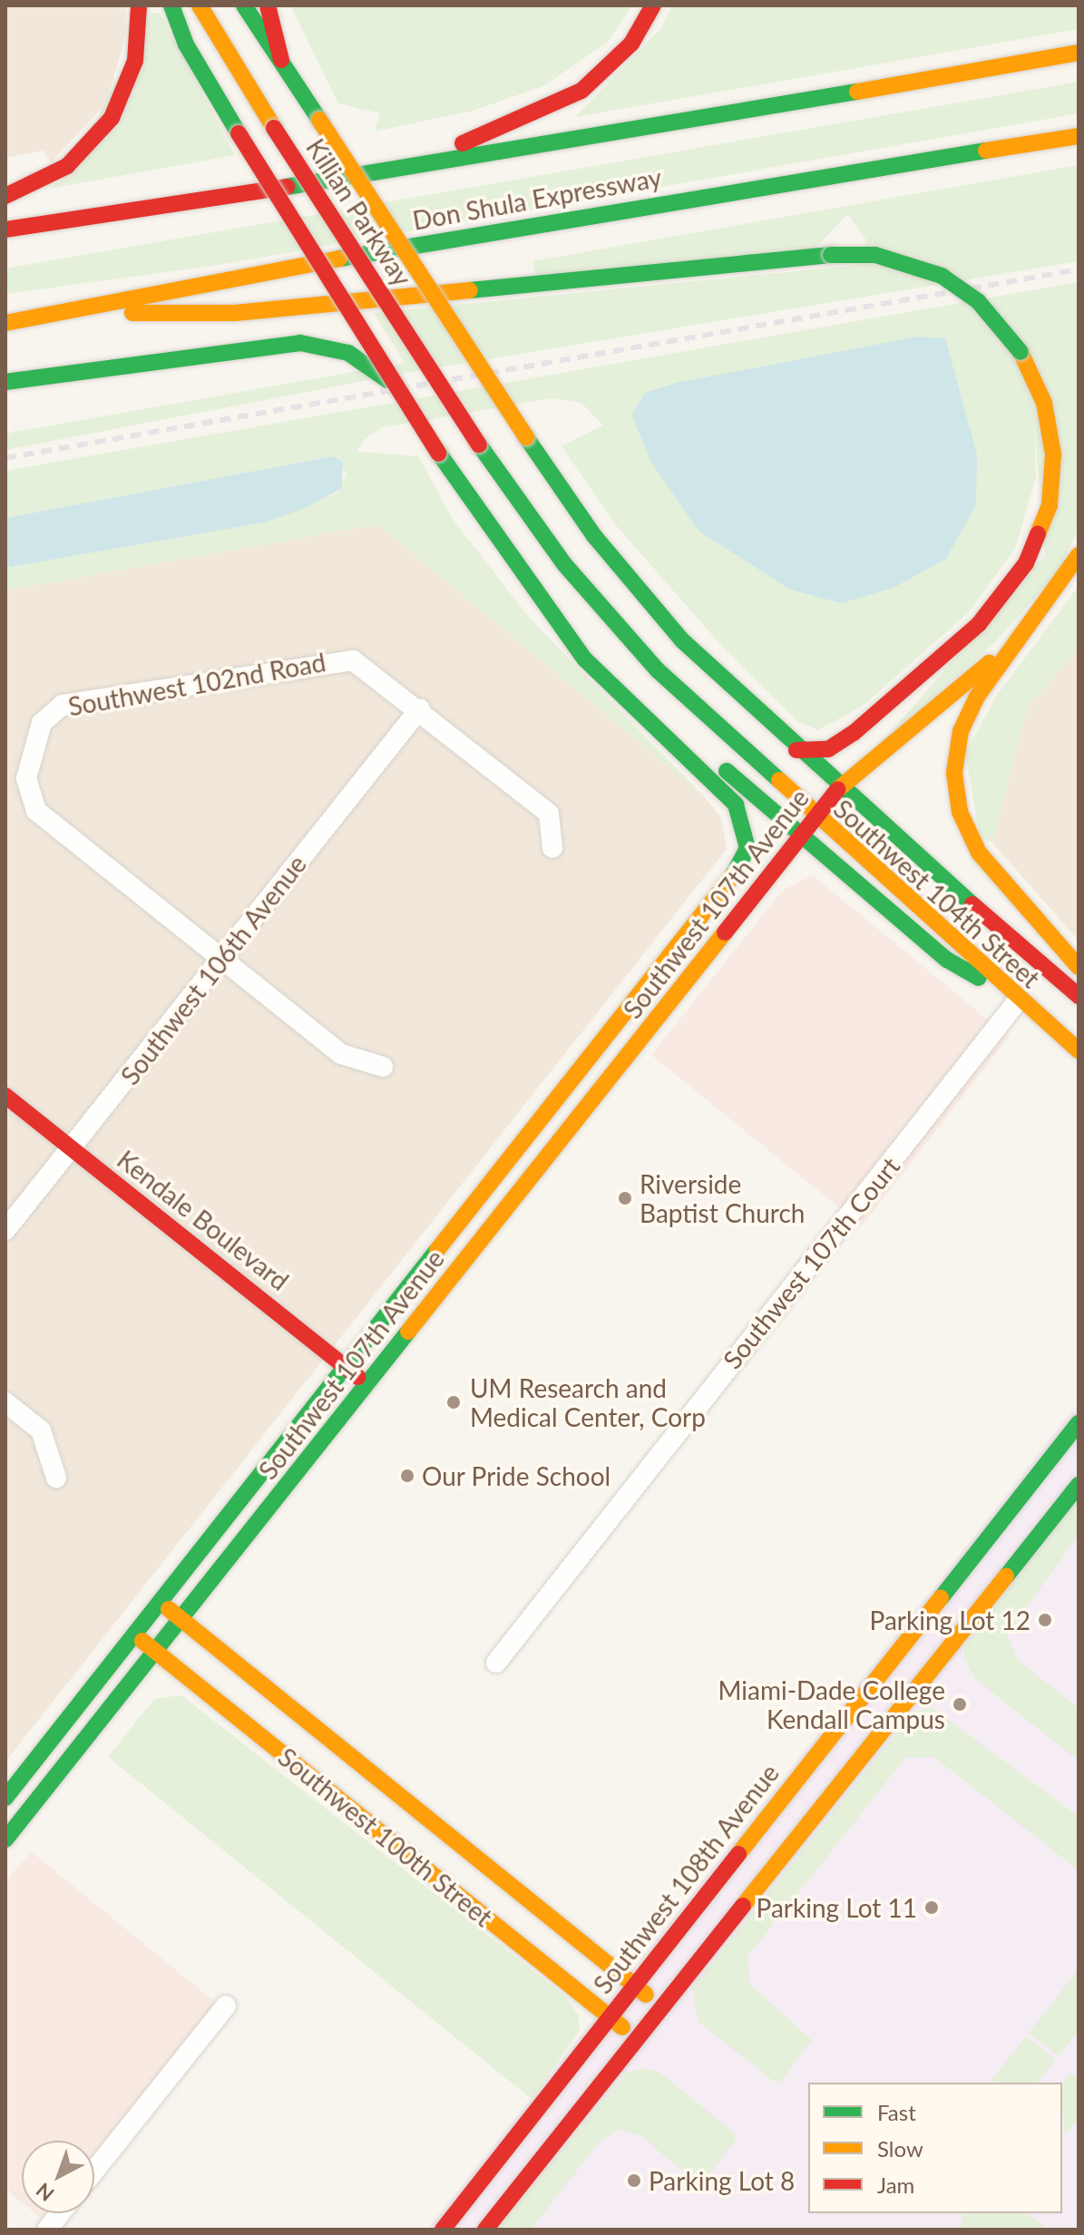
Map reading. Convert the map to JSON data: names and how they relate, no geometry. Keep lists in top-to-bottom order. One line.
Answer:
{"streets":{"main road":["Don Shula Expressway","Killian Parkway","Southwest 104th Street","Southwest 107th Avenue","Kendale Boulevard","Southwest 100th Street","Southwest 108th Avenue"],"street":["Southwest 102nd Road","Southwest 106th Avenue","Southwest 107th Court"]},"crossings":[["Killian Parkway","Southwest 104th Street"],["Southwest 102nd Road","Southwest 106th Avenue"],["Southwest 104th Street","Southwest 107th Avenue"],["Southwest 104th Street","Southwest 107th Court"],["Southwest 107th Avenue","Kendale Boulevard"],["Southwest 107th Avenue","Southwest 100th Street"],["Southwest 106th Avenue","Kendale Boulevard"],["Southwest 100th Street","Southwest 108th Avenue"]],"places":["Riverside Baptist Church","UM Research and Medical Center, Corp","Our Pride School","Parking Lot 12","Miami-Dade College Kendall Campus","Parking Lot 11","Parking Lot 8"],"legend":["Fast","Slow","Jam"],"north":"bottom left"}
